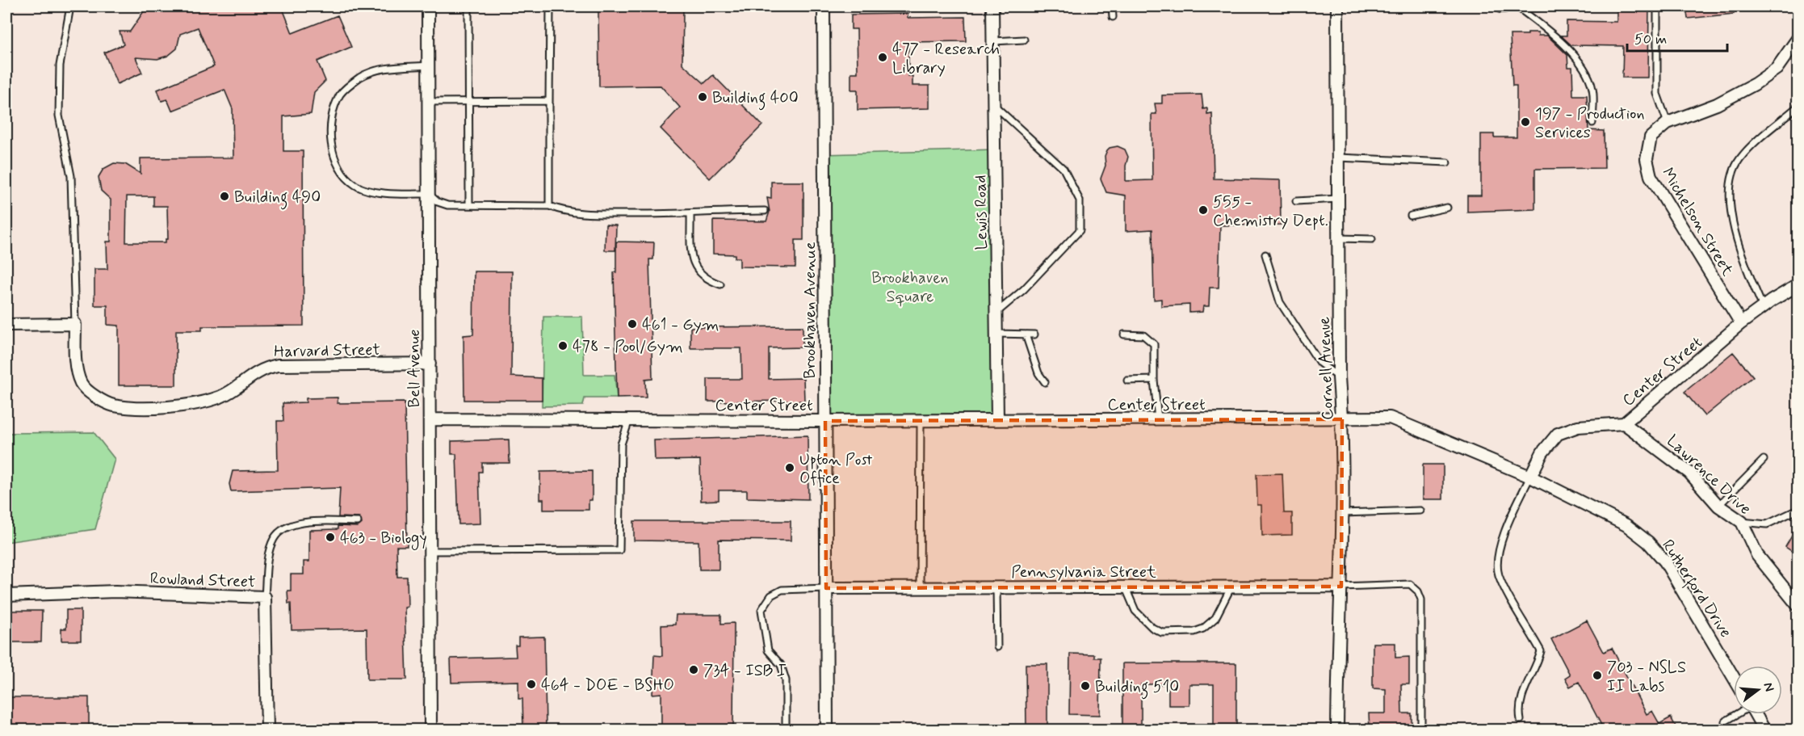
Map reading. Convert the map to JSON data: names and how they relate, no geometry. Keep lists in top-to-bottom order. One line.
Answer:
{"streets":{"street":["Lewis Road","Michelson Street","Brookhaven Avenue","Harvard Street","Bell Avenue","Cornell Avenue","Center Street","Lawrence Drive","Pennsylvania Street","Rowland Street","Rutherford Drive"]},"crossings":[["Lewis Road","Center Street"],["Michelson Street","Center Street"],["Brookhaven Avenue","Center Street"],["Brookhaven Avenue","Pennsylvania Street"],["Harvard Street","Bell Avenue"],["Bell Avenue","Center Street"],["Cornell Avenue","Center Street"],["Cornell Avenue","Pennsylvania Street"],["Center Street","Lawrence Drive"],["Center Street","Rutherford Drive"]],"parks":["Brookhaven Square"],"places":["477 - Research Library","Building 400","197 - Production Services","Building 490","555 - Chemistry Dept.","461 - Gym","478 - Pool/Gym","Upton Post Office","463 - Biology","734 - ISB I","703 - NSLS II Labs","464 - DOE - BSHO","Building 510"],"scale_bar":"50 m","north":"right"}
